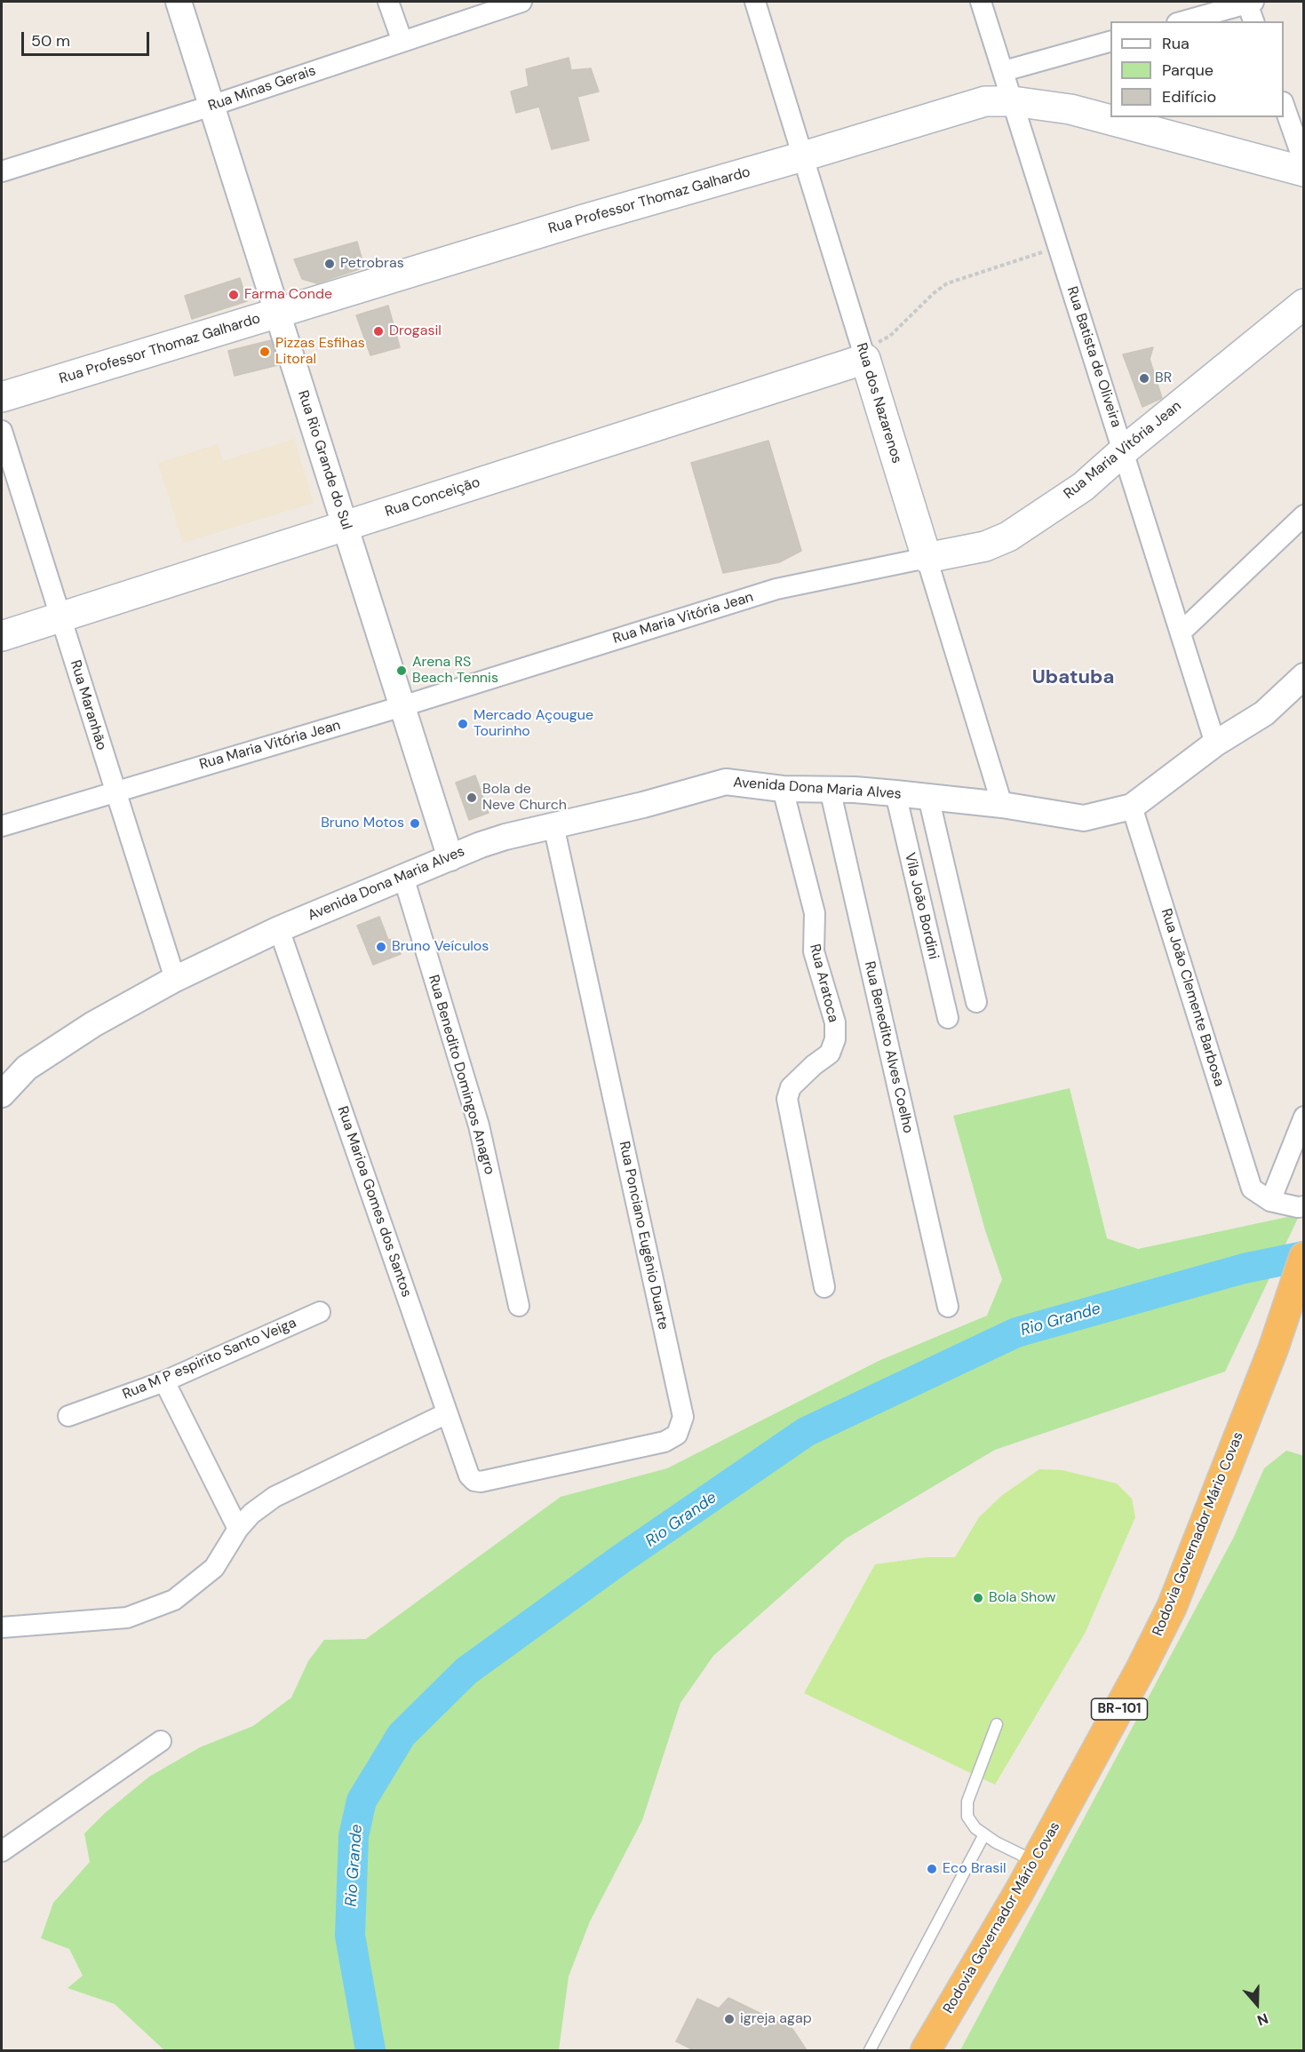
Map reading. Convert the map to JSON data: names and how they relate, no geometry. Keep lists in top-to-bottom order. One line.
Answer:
{"streets":{"highway":["Rodovia Governador Mário Covas","BR-101"],"main road":["Rua Professor Thomaz Galhardo","Rua dos Nazarenos","Rua Maria Vitória Jean","Rua Conceição"],"street":["Rua Minas Gerais","Rua Batista de Oliveira","Rua Rio Grande do Sul","Rua Maranhão","Avenida Dona Maria Alves","Vila João Bordini","Rua Aratoca","Rua João Clemente Barbosa","Rua Benedito Alves Coelho","Rua Benedito Domingos Anagro","Rua Marioa Gomes dos Santos","Rua Ponciano Eugênio Duarte","Rua M P espirito Santo Veiga"]},"crossings":[["Rua Minas Gerais","Rua Rio Grande do Sul"],["Rua Professor Thomaz Galhardo","Rua Batista de Oliveira"],["Rua Professor Thomaz Galhardo","Rua dos Nazarenos"],["Rua Professor Thomaz Galhardo","Rua Rio Grande do Sul"],["Rua Batista de Oliveira","Rua Maria Vitória Jean"],["Rua Batista de Oliveira","Avenida Dona Maria Alves"],["Rua dos Nazarenos","Rua Maria Vitória Jean"],["Rua dos Nazarenos","Rua Conceição"],["Rua dos Nazarenos","Avenida Dona Maria Alves"],["Rua Maria Vitória Jean","Rua Rio Grande do Sul"],["Rua Maria Vitória Jean","Rua Maranhão"],["Rua Rio Grande do Sul","Rua Conceição"],["Rua Rio Grande do Sul","Avenida Dona Maria Alves"],["Rua Conceição","Rua Maranhão"],["Rua Maranhão","Avenida Dona Maria Alves"],["Avenida Dona Maria Alves","Vila João Bordini"],["Avenida Dona Maria Alves","Rua Aratoca"],["Avenida Dona Maria Alves","Rua João Clemente Barbosa"],["Avenida Dona Maria Alves","Rua Benedito Alves Coelho"],["Avenida Dona Maria Alves","Rua Benedito Domingos Anagro"],["Avenida Dona Maria Alves","Rua Marioa Gomes dos Santos"],["Avenida Dona Maria Alves","Rua Ponciano Eugênio Duarte"],["Rua Marioa Gomes dos Santos","Rua Ponciano Eugênio Duarte"]],"districts":["Ubatuba"],"water":["Rio Grande"],"places":["Petrobras","Farma Conde","Drogasil","Pizzas Esfihas Litoral","BR","Arena RS Beach Tennis","Mercado Açougue Tourinho","Bola de Neve Church","Bruno Motos","Bruno Veículos","Bola Show","Eco Brasil","igreja agap"],"legend":["Rua","Parque","Edifício"],"scale_bar":"50 m","north":"bottom"}
